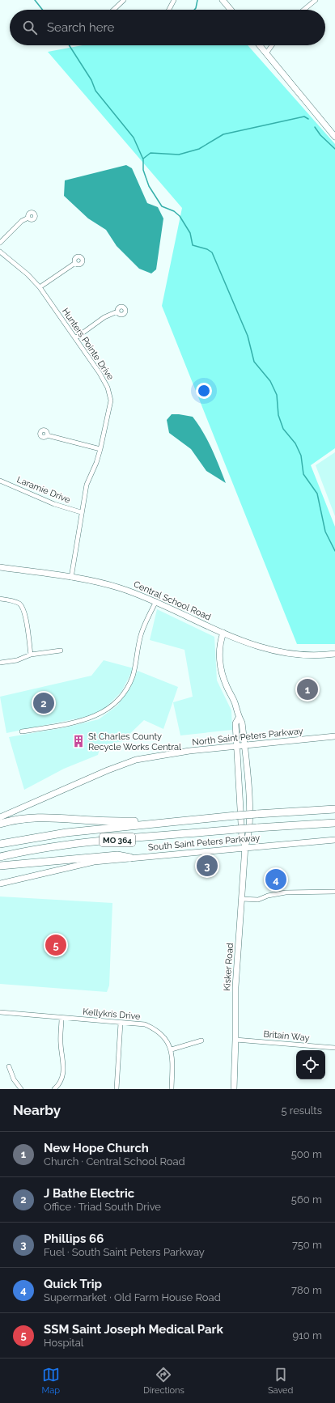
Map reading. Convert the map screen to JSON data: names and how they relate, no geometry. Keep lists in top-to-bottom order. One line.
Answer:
{"streets":{"highway":["MO 364"],"main road":["Central School Road","North Saint Peters Parkway","South Saint Peters Parkway","Kisker Road"],"street":["Hunters Pointe Drive","Laramie Drive","Kellykris Drive","Britain Way"]},"crossings":[["Hunters Pointe Drive","Laramie Drive"],["Hunters Pointe Drive","Central School Road"],["Central School Road","Kisker Road"],["North Saint Peters Parkway","Kisker Road"],["South Saint Peters Parkway","Kisker Road"],["Kisker Road","Britain Way"]],"places":{"building":["St Charles County Recycle Works Central"]},"page":{"search":"Search here","pins":["1","2","3","4","5"],"heading":["Nearby","5 results"],"list":[{"mark":"1","name":"New Hope Church","note":"Church · Central School Road","value":"500 m"},{"mark":"2","name":"J Bathe Electric","note":"Office · Triad South Drive","value":"560 m"},{"mark":"3","name":"Phillips 66","note":"Fuel · South Saint Peters Parkway","value":"750 m"},{"mark":"4","name":"Quick Trip","note":"Supermarket · Old Farm House Road","value":"780 m"},{"mark":"5","name":"SSM Saint Joseph Medical Park","note":"Hospital","value":"910 m"}],"nav":["Map","Directions","Saved"]}}
